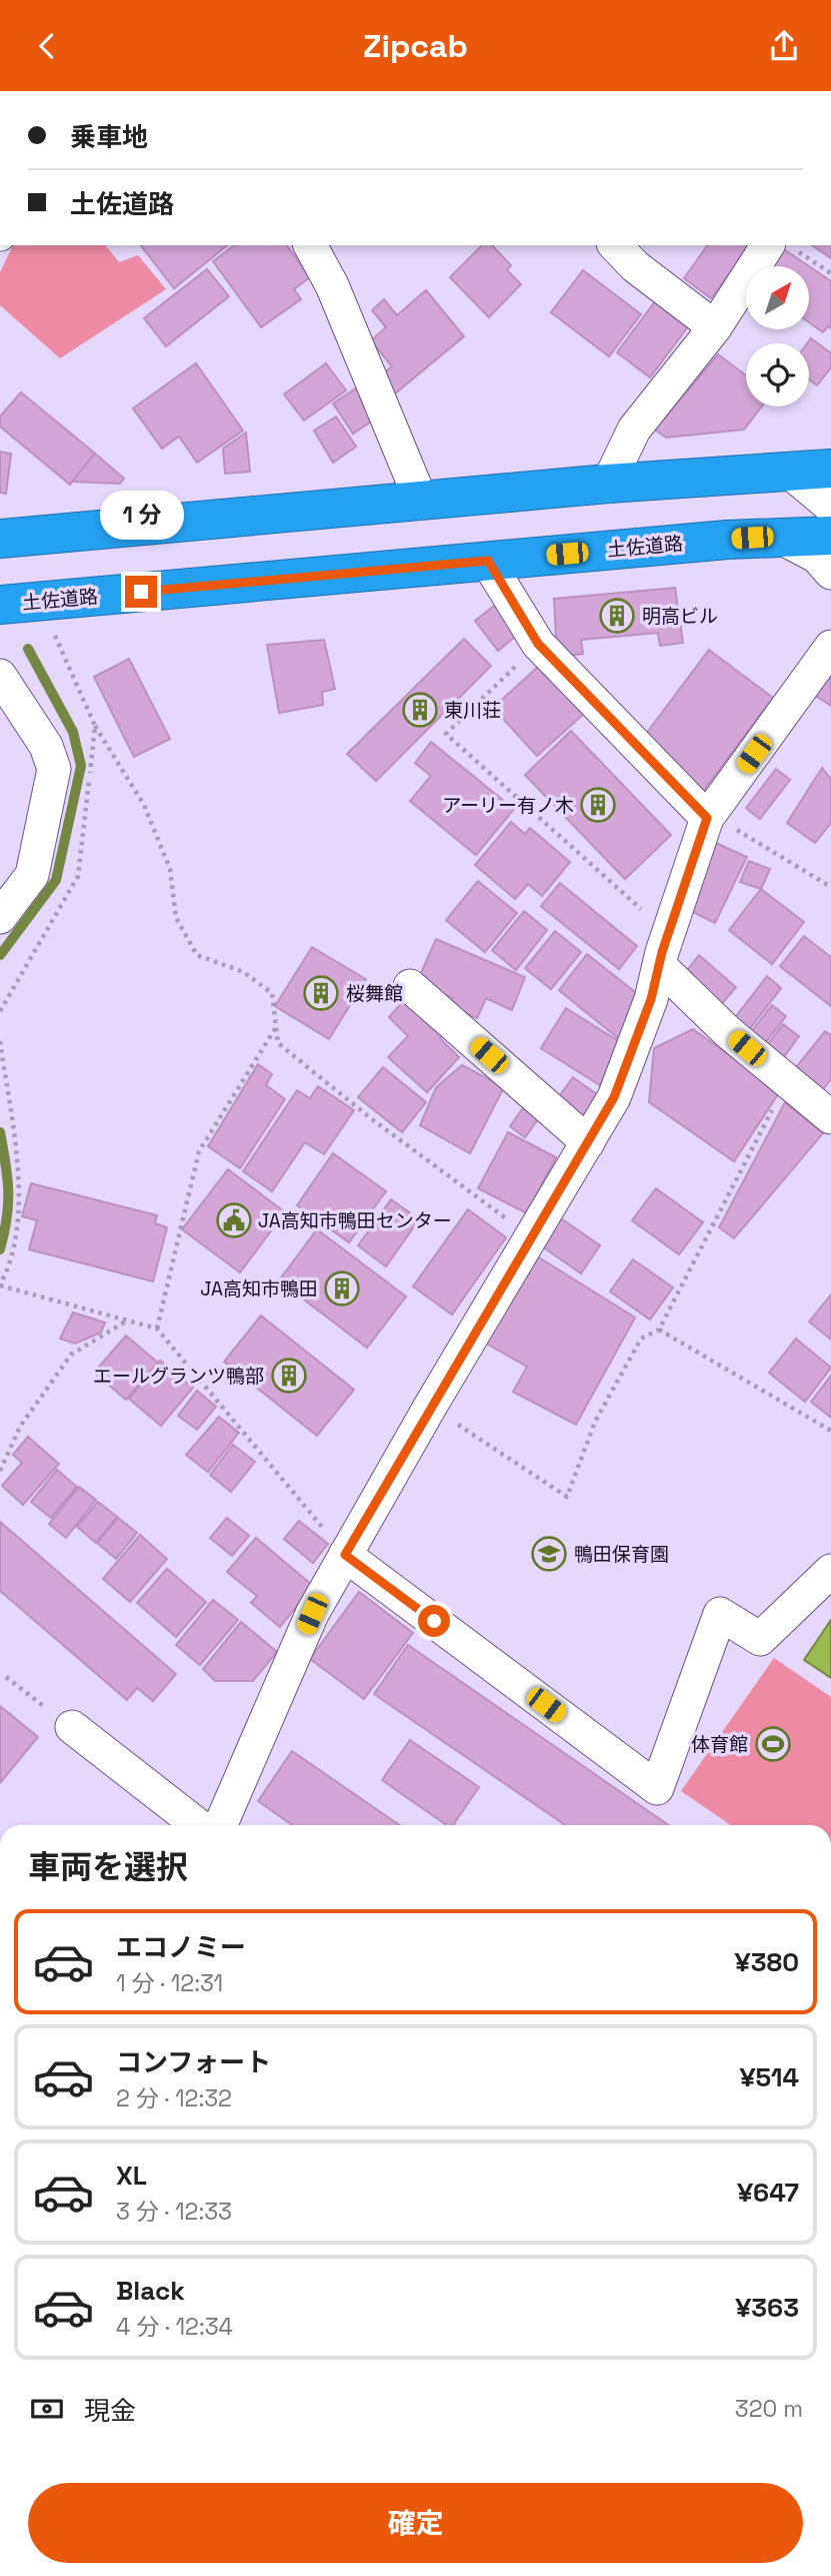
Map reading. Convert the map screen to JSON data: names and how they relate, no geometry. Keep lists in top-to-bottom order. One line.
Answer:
{"streets":{"highway":["土佐道路"]},"places":{"building":["明高ビル","東川荘","アーリー有ノ木","桜舞館","JA高知市鴨田","エールグランツ鴨部"],"public building":["JA高知市鴨田センター"],"school or university":["鴨田保育園"],"sports":["体育館"]},"north":"top right","page":{"header":"Zipcab","banner":["乗車地","土佐道路"],"bubble":"1 分","heading":"車両を選択","list":[{"name":"エコノミー","note":"1 分 · 12:31","value":"¥380"},{"name":"コンフォート","note":"2 分 · 12:32","value":"¥514"},{"name":"XL","note":"3 分 · 12:33","value":"¥647"},{"name":"Black","note":"4 分 · 12:34","value":"¥363"}],"pay":["現金","320 m"],"buttons":"確定"}}
